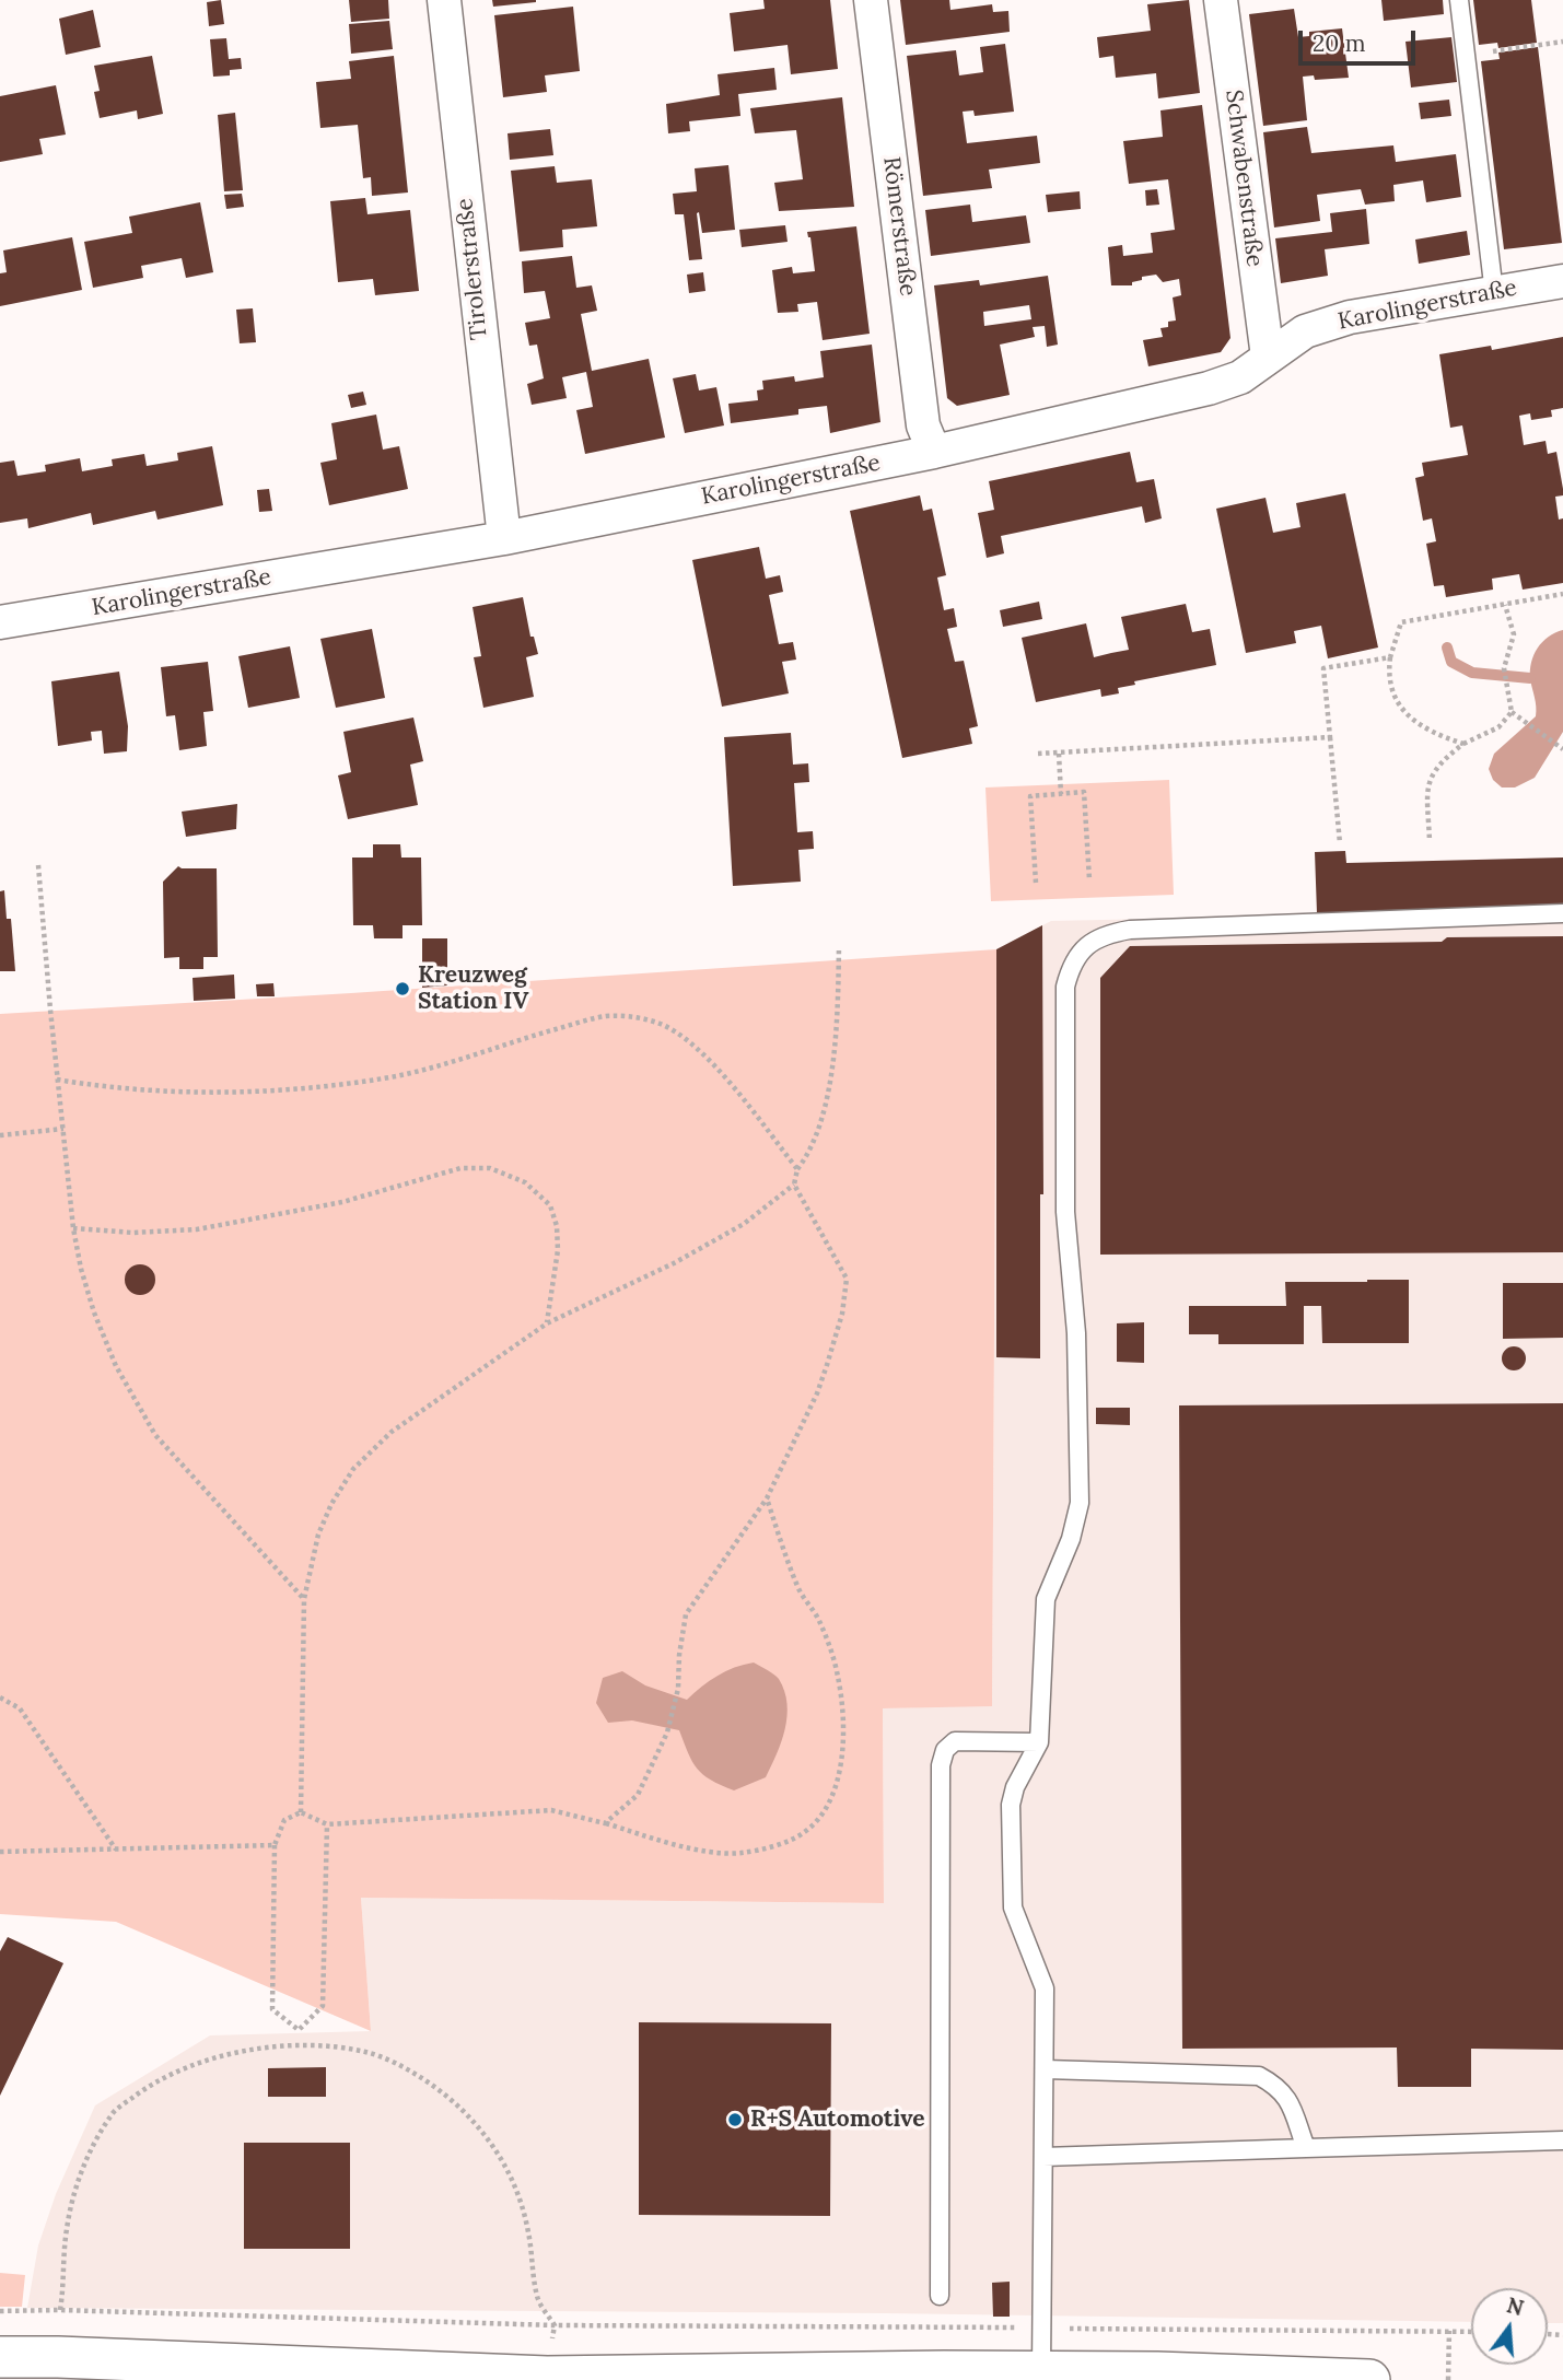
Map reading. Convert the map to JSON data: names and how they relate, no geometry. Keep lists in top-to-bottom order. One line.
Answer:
{"streets":{"street":["Schwabenstraße","Römerstraße","Tirolerstraße","Karolingerstraße"]},"crossings":[["Schwabenstraße","Karolingerstraße"],["Römerstraße","Karolingerstraße"],["Tirolerstraße","Karolingerstraße"]],"places":["Kreuzweg Station IV","R+S Automotive"],"scale_bar":"20 m","north":"top"}
